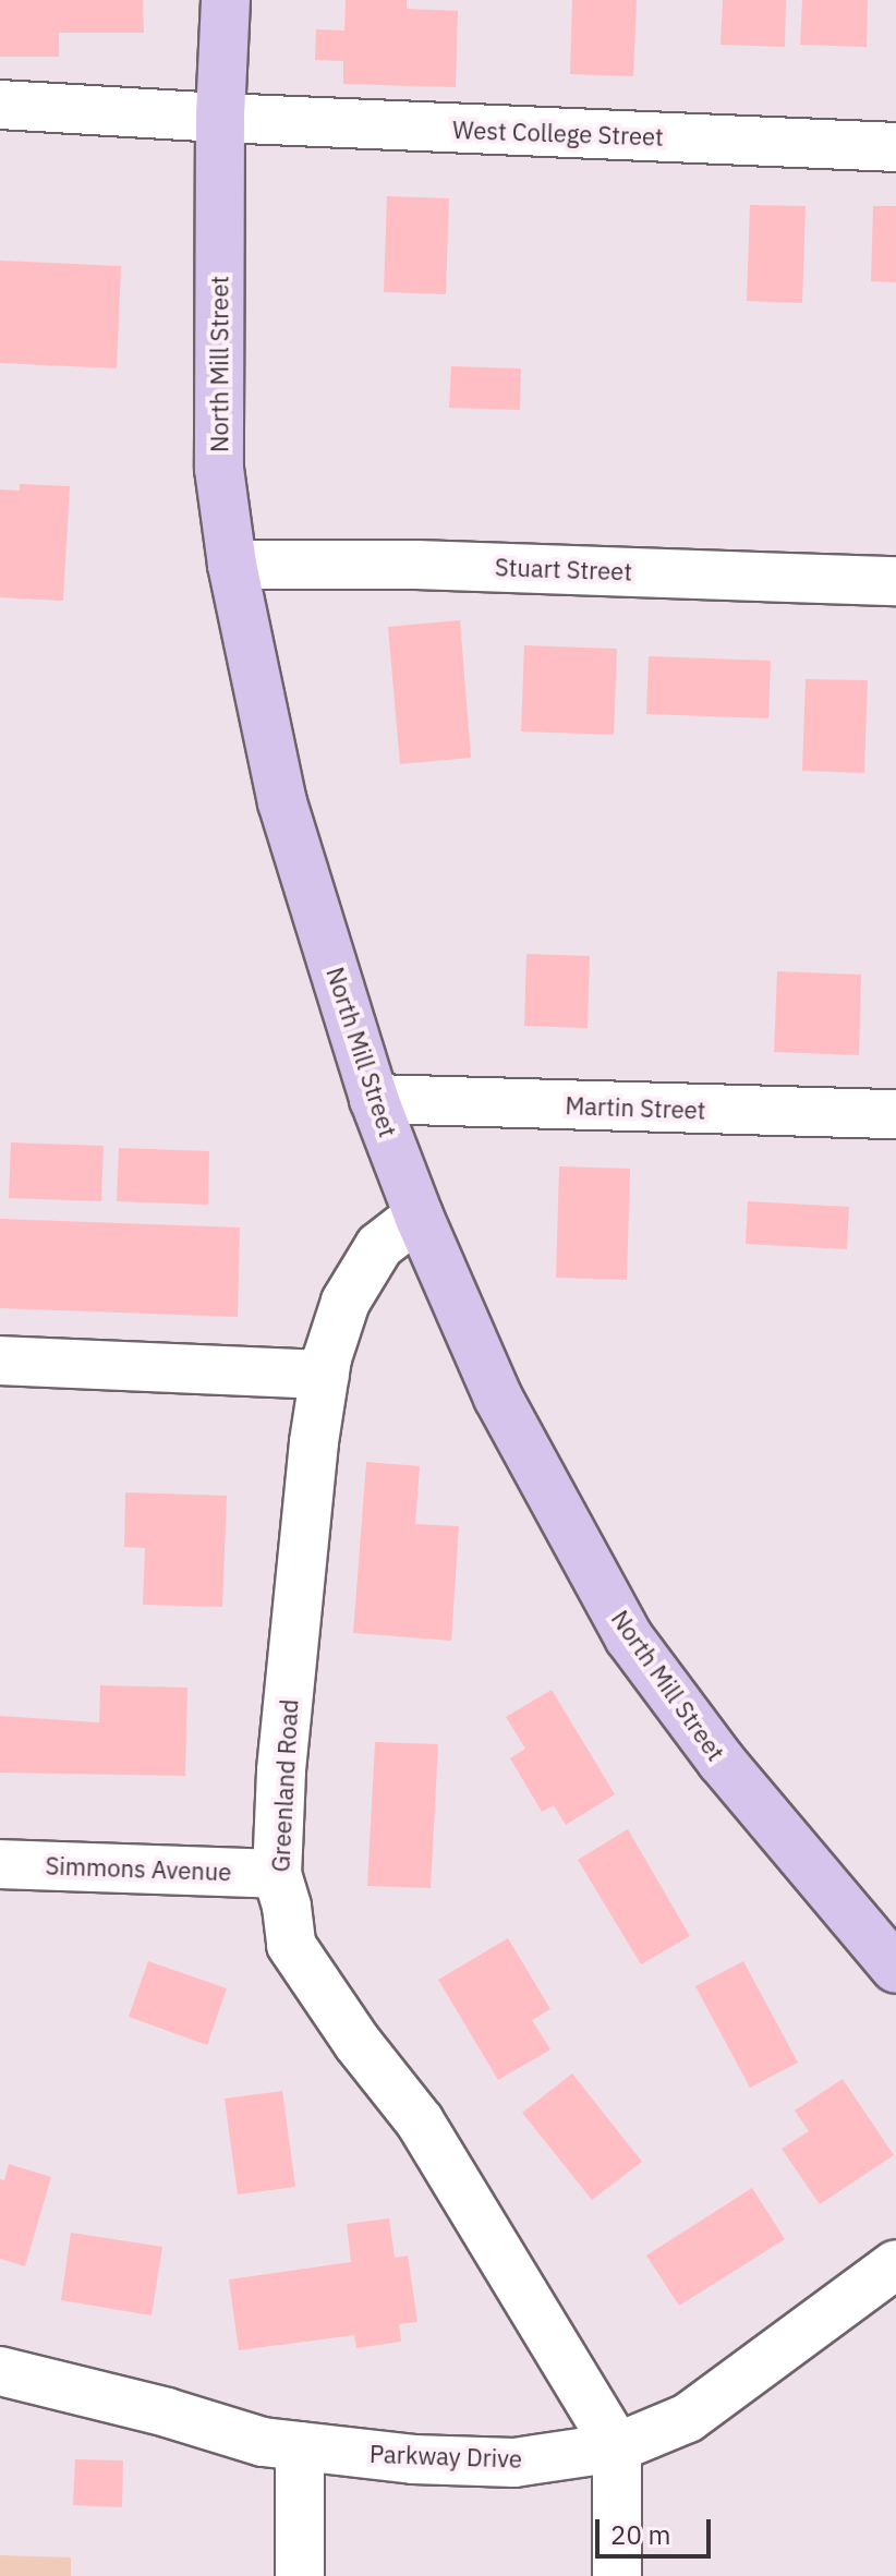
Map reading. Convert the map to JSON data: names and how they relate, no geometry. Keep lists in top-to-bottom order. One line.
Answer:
{"streets":{"main road":["North Mill Street"],"street":["West College Street","Stuart Street","Martin Street","Greenland Road","Simmons Avenue","Parkway Drive"]},"crossings":[["West College Street","North Mill Street"],["North Mill Street","Stuart Street"],["North Mill Street","Martin Street"],["North Mill Street","Greenland Road"],["Greenland Road","Simmons Avenue"],["Greenland Road","Parkway Drive"]],"scale_bar":"20 m"}
